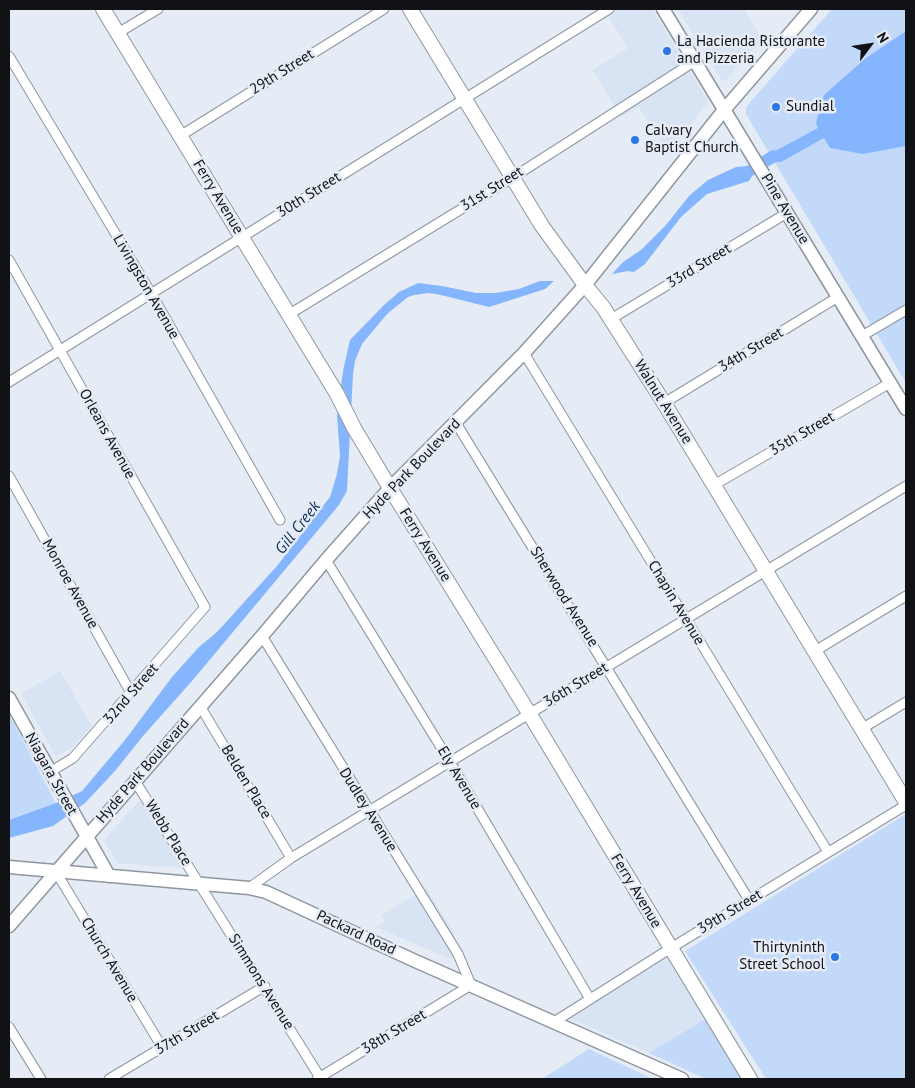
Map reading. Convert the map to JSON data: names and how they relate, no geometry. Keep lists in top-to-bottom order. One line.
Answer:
{"streets":{"main road":["Ferry Avenue","Pine Avenue","Walnut Avenue","Hyde Park Boulevard","Niagara Street","Packard Road"],"street":["29th Street","31st Street","30th Street","33rd Street","Livingston Avenue","34th Street","Orleans Avenue","35th Street","Monroe Avenue","Sherwood Avenue","Chapin Avenue","36th Street","32nd Street","Ely Avenue","Belden Place","Dudley Avenue","Webb Place","39th Street","Church Avenue","Simmons Avenue","38th Street","37th Street"]},"crossings":[["29th Street","Ferry Avenue"],["31st Street","Ferry Avenue"],["31st Street","Pine Avenue"],["31st Street","Walnut Avenue"],["30th Street","Ferry Avenue"],["30th Street","Livingston Avenue"],["30th Street","Walnut Avenue"],["30th Street","Orleans Avenue"],["Ferry Avenue","Hyde Park Boulevard"],["Ferry Avenue","36th Street"],["Ferry Avenue","39th Street"],["Pine Avenue","33rd Street"],["Pine Avenue","34th Street"],["Pine Avenue","35th Street"],["Pine Avenue","Hyde Park Boulevard"],["33rd Street","Walnut Avenue"],["34th Street","Walnut Avenue"],["Walnut Avenue","35th Street"],["Walnut Avenue","Hyde Park Boulevard"],["Walnut Avenue","36th Street"],["Walnut Avenue","39th Street"],["Orleans Avenue","32nd Street"],["Hyde Park Boulevard","Sherwood Avenue"],["Hyde Park Boulevard","Chapin Avenue"],["Hyde Park Boulevard","Niagara Street"],["Hyde Park Boulevard","Ely Avenue"],["Hyde Park Boulevard","Belden Place"],["Hyde Park Boulevard","Dudley Avenue"],["Hyde Park Boulevard","Webb Place"],["Hyde Park Boulevard","Packard Road"],["Hyde Park Boulevard","Church Avenue"],["Monroe Avenue","32nd Street"],["Sherwood Avenue","36th Street"],["Sherwood Avenue","39th Street"],["Chapin Avenue","36th Street"],["Chapin Avenue","39th Street"],["36th Street","Ely Avenue"],["36th Street","Belden Place"],["36th Street","Dudley Avenue"],["36th Street","Packard Road"],["32nd Street","Niagara Street"],["Niagara Street","Packard Road"],["Ely Avenue","39th Street"],["Dudley Avenue","Packard Road"],["Dudley Avenue","38th Street"],["Webb Place","Packard Road"],["Webb Place","Simmons Avenue"],["39th Street","Packard Road"],["Packard Road","Church Avenue"],["Packard Road","Simmons Avenue"],["Packard Road","38th Street"],["Church Avenue","37th Street"],["Simmons Avenue","38th Street"],["Simmons Avenue","37th Street"]],"water":["Gill Creek"],"places":["La Hacienda Ristorante and Pizzeria","Sundial","Calvary Baptist Church","Thirtyninth Street School"],"north":"top right"}
